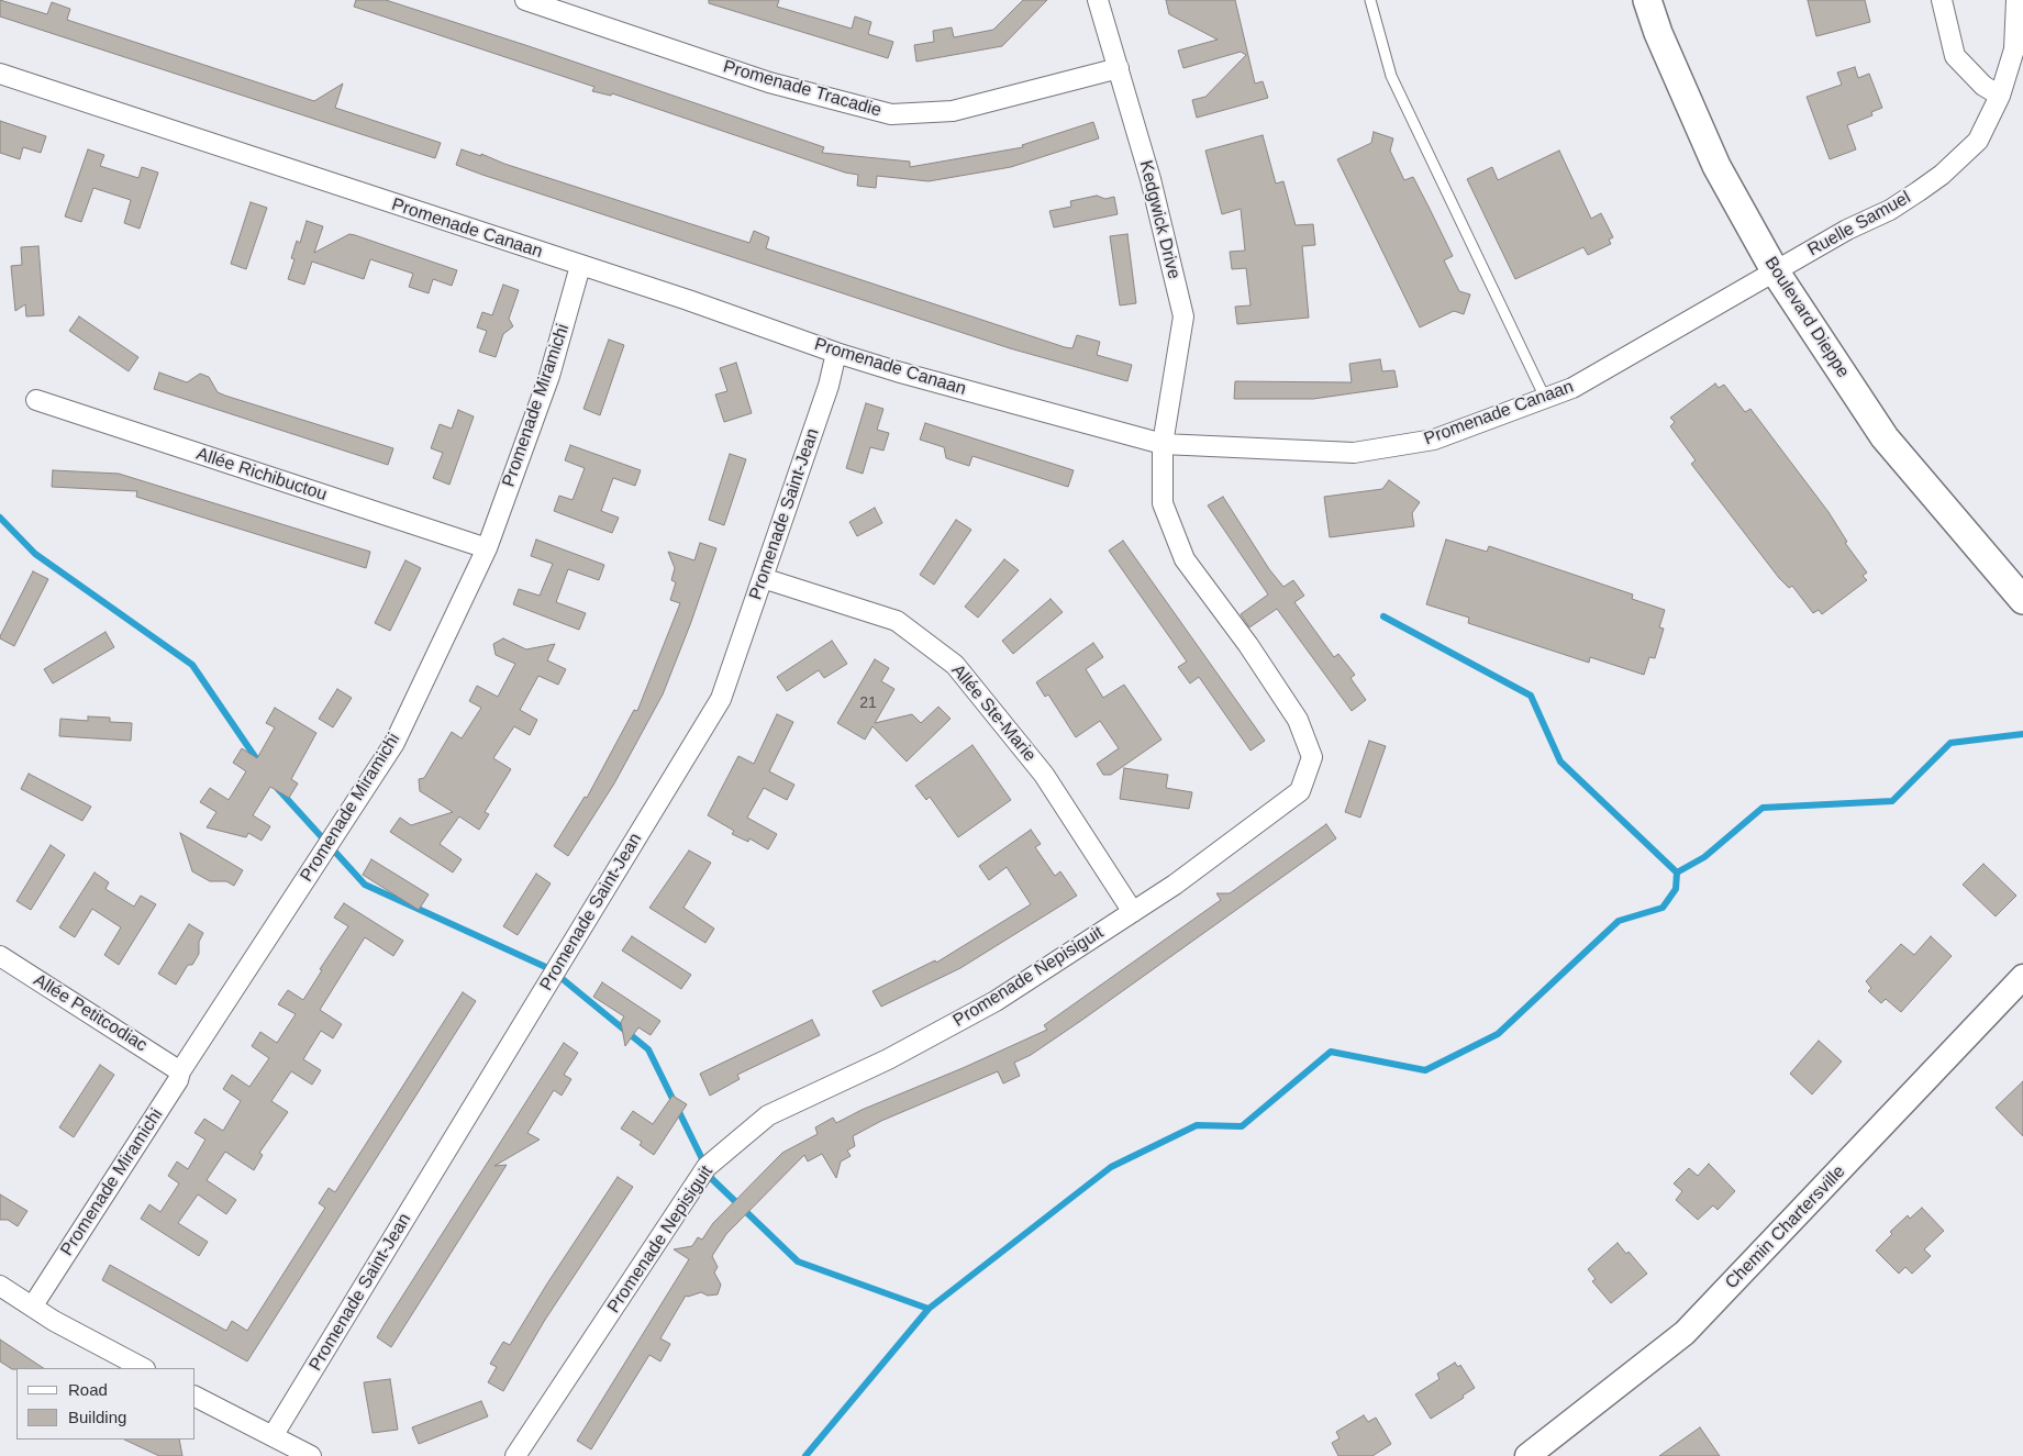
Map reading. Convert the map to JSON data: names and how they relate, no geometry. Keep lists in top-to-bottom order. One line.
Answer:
{"streets":{"main road":["Boulevard Dieppe"],"street":["Promenade Tracadie","Kedgwick Drive","Ruelle Samuel","Promenade Canaan","Promenade Miramichi","Allée Richibuctou","Promenade Saint-Jean","Allée Ste-Marie","Promenade Nepisiguit","Allée Petitcodiac","Chemin Chartersville"]},"crossings":[["Promenade Tracadie","Kedgwick Drive"],["Kedgwick Drive","Promenade Canaan"],["Kedgwick Drive","Promenade Nepisiguit"],["Ruelle Samuel","Promenade Canaan"],["Ruelle Samuel","Boulevard Dieppe"],["Promenade Canaan","Boulevard Dieppe"],["Promenade Canaan","Promenade Miramichi"],["Promenade Canaan","Promenade Saint-Jean"],["Promenade Canaan","Promenade Nepisiguit"],["Promenade Miramichi","Allée Richibuctou"],["Promenade Miramichi","Allée Petitcodiac"],["Promenade Saint-Jean","Allée Ste-Marie"],["Allée Ste-Marie","Promenade Nepisiguit"]],"house_numbers":["21"],"legend":["Road","Building"]}
